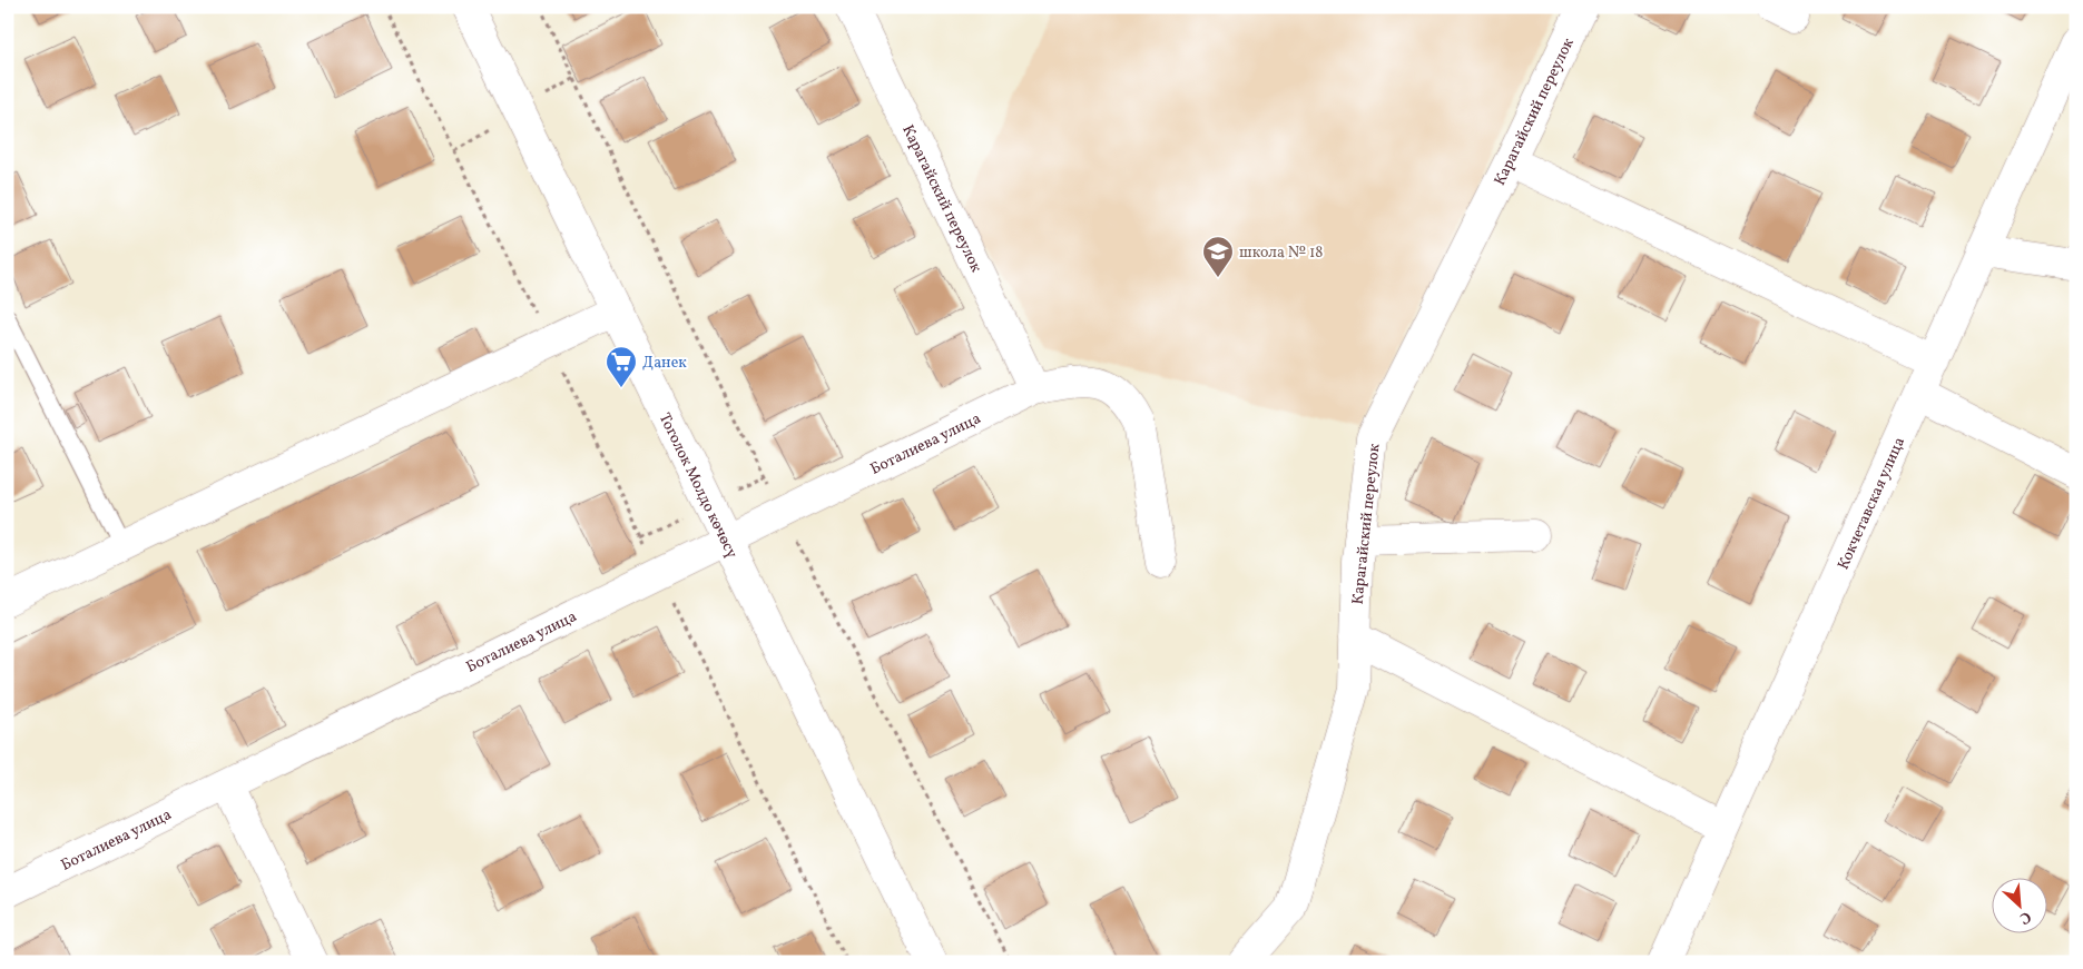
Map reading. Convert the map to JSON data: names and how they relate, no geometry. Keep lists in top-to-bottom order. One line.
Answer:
{"streets":{"street":["Карагайский переулок","Боталиева улица","Тоголок Молдо көчөсү","Кокчетавская улица"]},"crossings":[["Карагайский переулок","Боталиева улица"],["Боталиева улица","Тоголок Молдо көчөсү"]],"places":{"school or university":["школа № 18"],"supermarket":["Данек"]},"north":"bottom right"}
